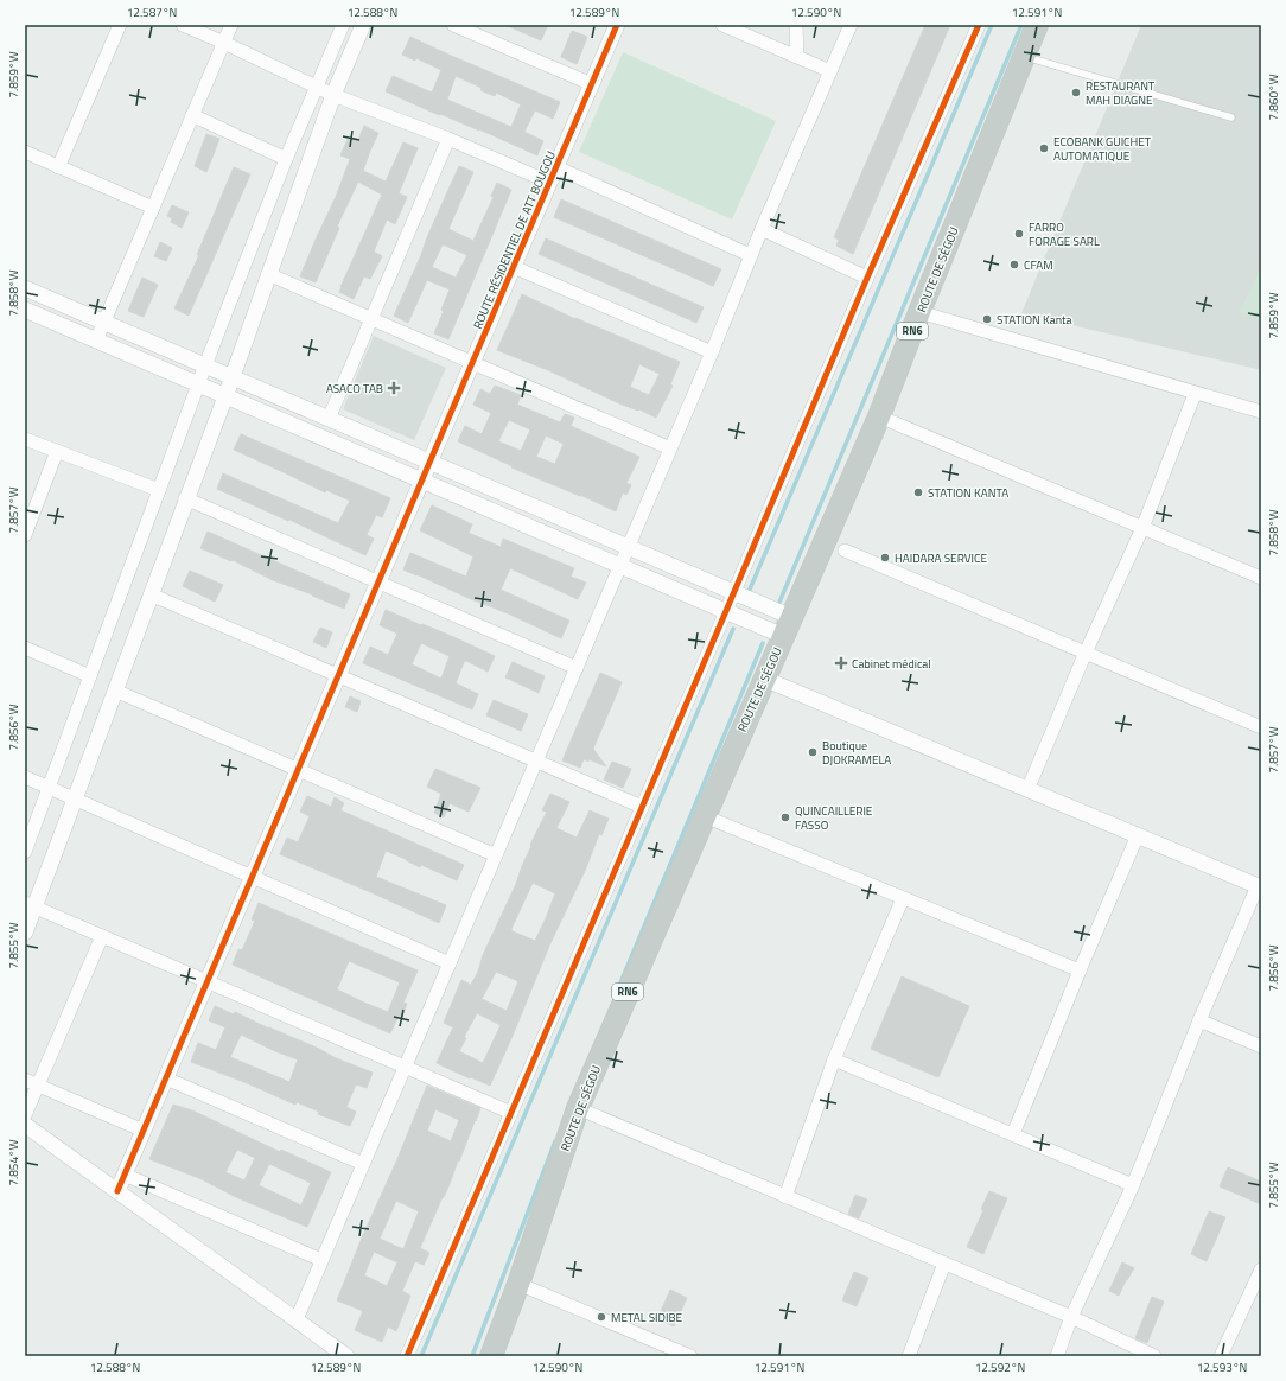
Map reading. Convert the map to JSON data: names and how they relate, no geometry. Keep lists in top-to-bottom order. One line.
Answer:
{"streets":{"highway":["ROUTE DE SÉGOU","RN6"],"street":["ROUTE RÉSIDENTIEL DE ATT BOUGOU"]},"places":{"other":["RESTAURANT MAH DIAGNE","ECOBANK GUICHET AUTOMATIQUE","FARRO FORAGE SARL","CFAM","STATION Kanta","STATION KANTA","HAIDARA SERVICE","Boutique DJOKRAMELA","QUINCAILLERIE FASSO","METAL SIDIBE"],"health":["ASACO TAB","Cabinet médical"]},"coordinates":["12.587°N","12.588°N","12.589°N","12.590°N","12.591°N","7.859°W","7.860°W","7.858°W","7.857°W","7.856°W","7.855°W","7.854°W","12.592°N","12.593°N"]}
